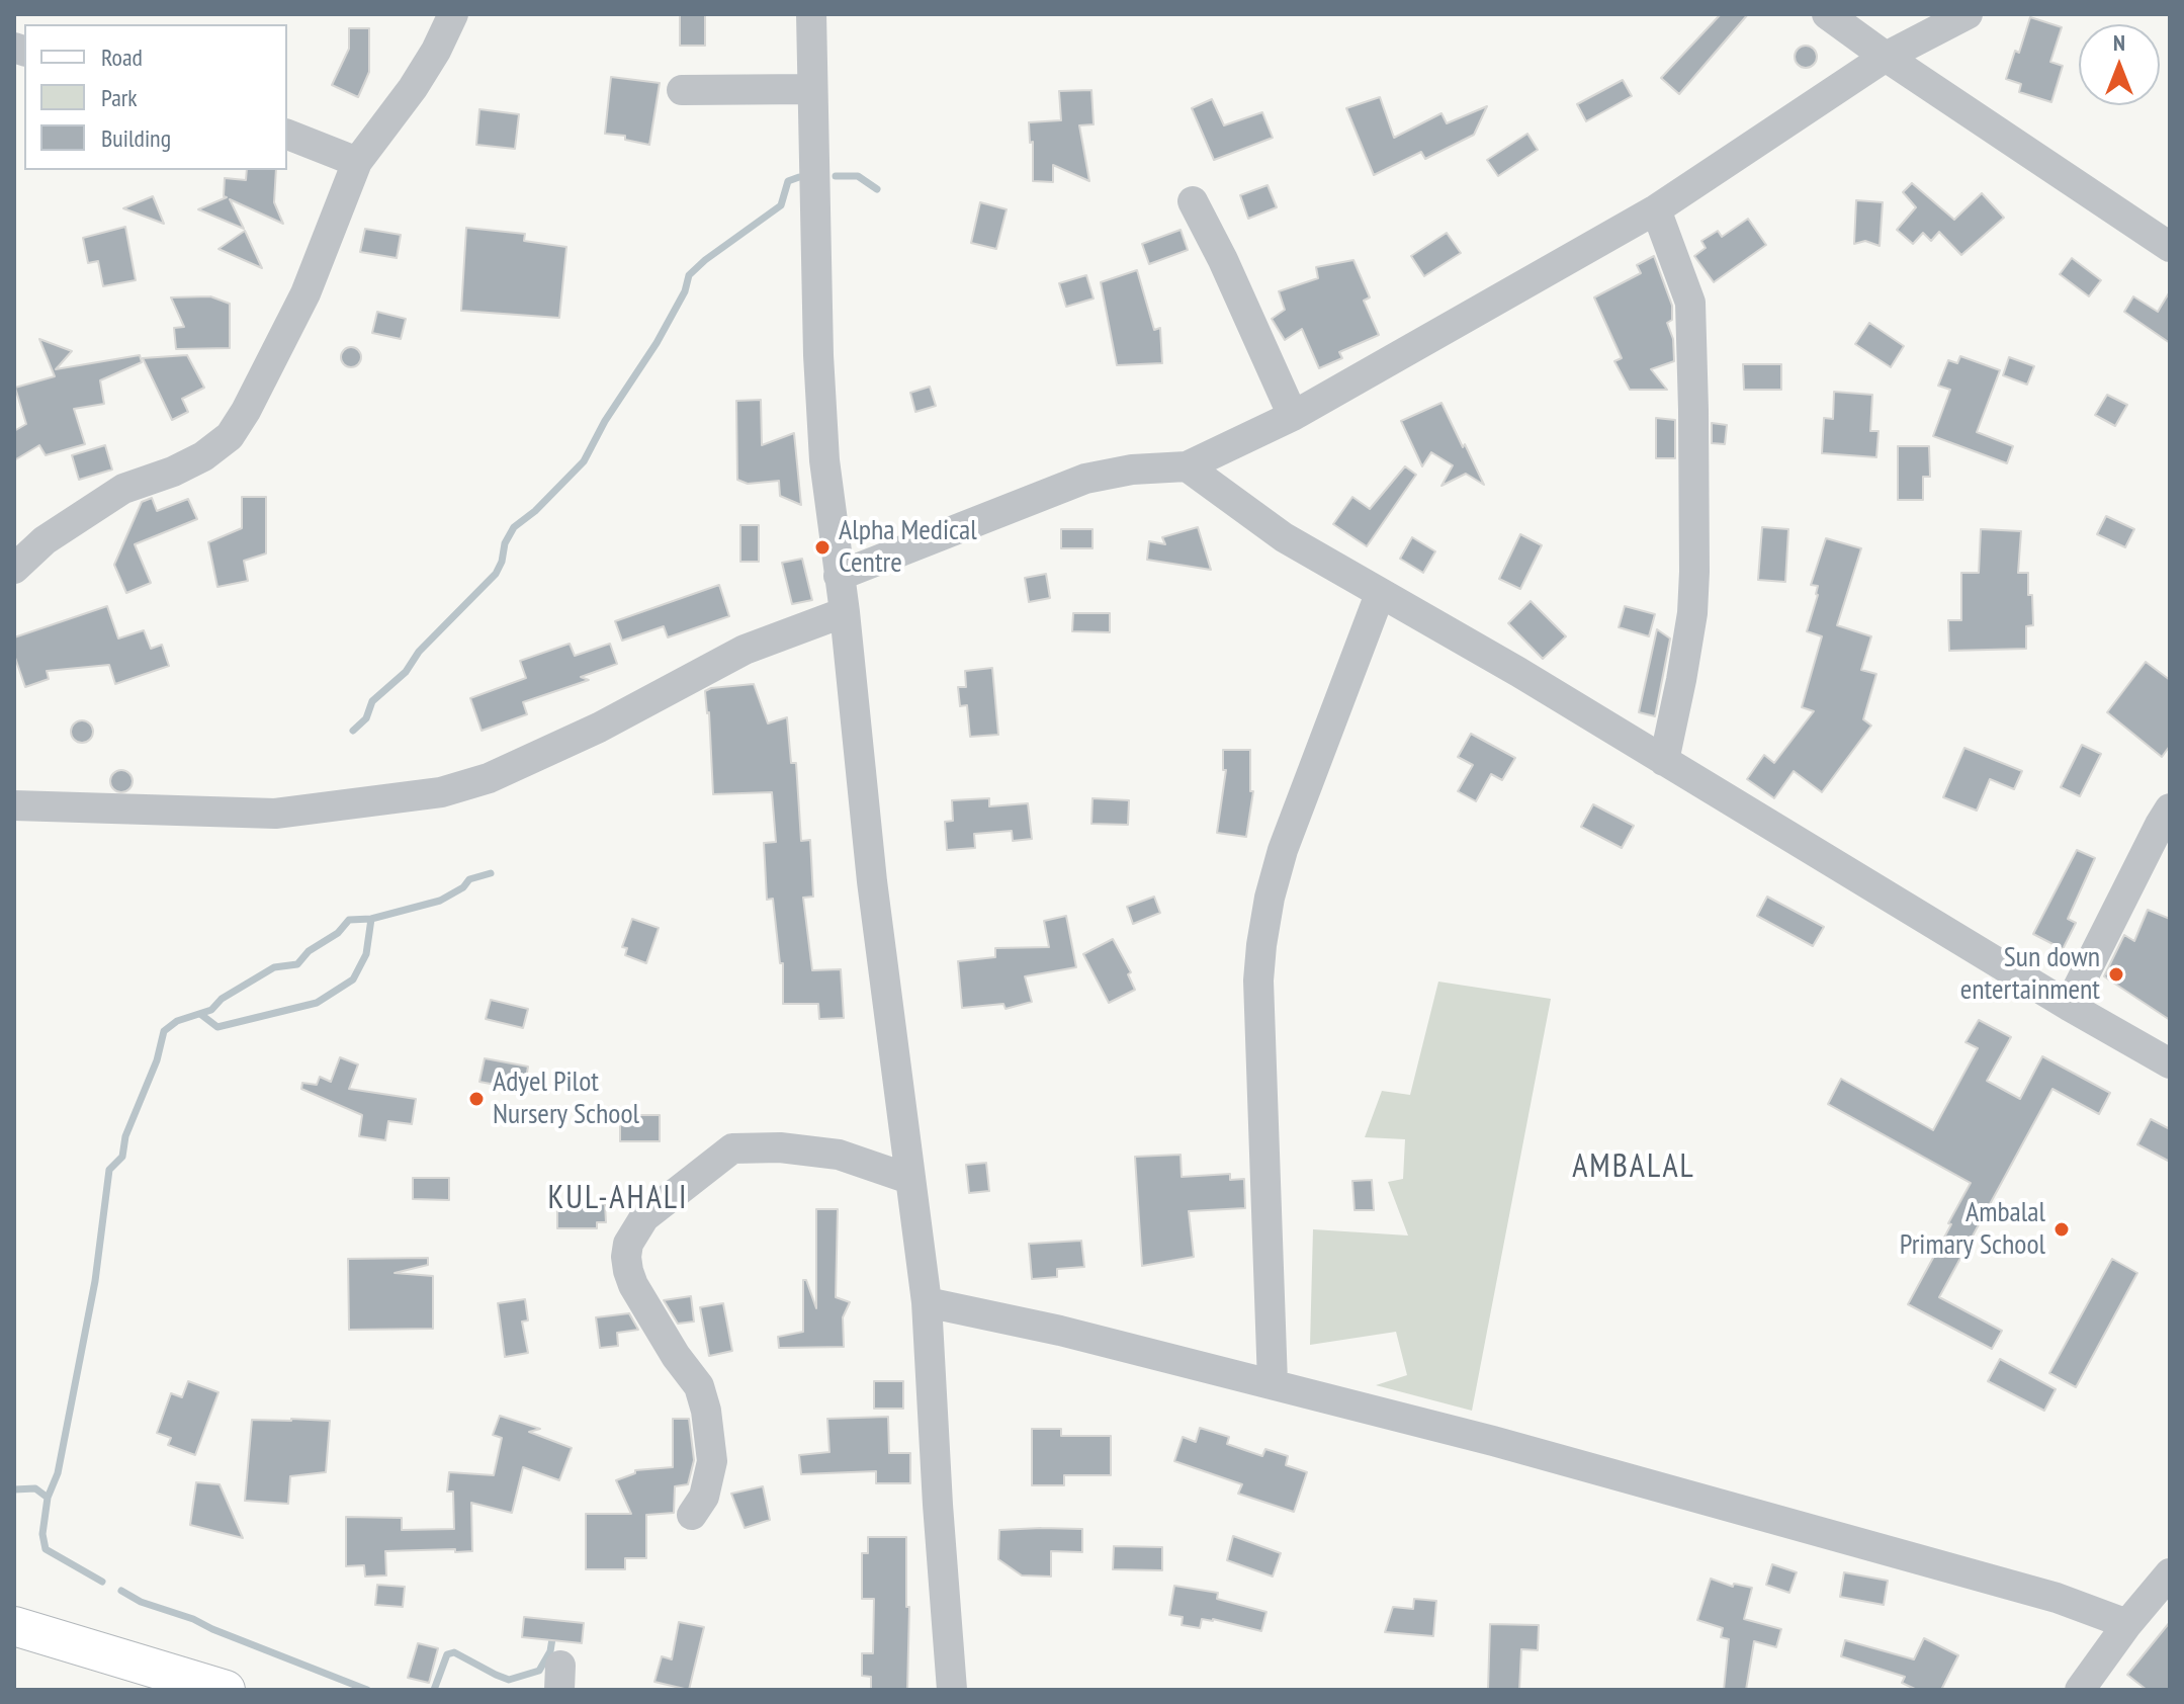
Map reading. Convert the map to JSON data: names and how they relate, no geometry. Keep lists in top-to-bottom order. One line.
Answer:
{"districts":["AMBALAL","KUL-AHALI"],"places":["Alpha Medical Centre","Sun down entertainment","Adyel Pilot Nursery School","Ambalal Primary School"],"legend":["Road","Park","Building"],"north":"top"}
